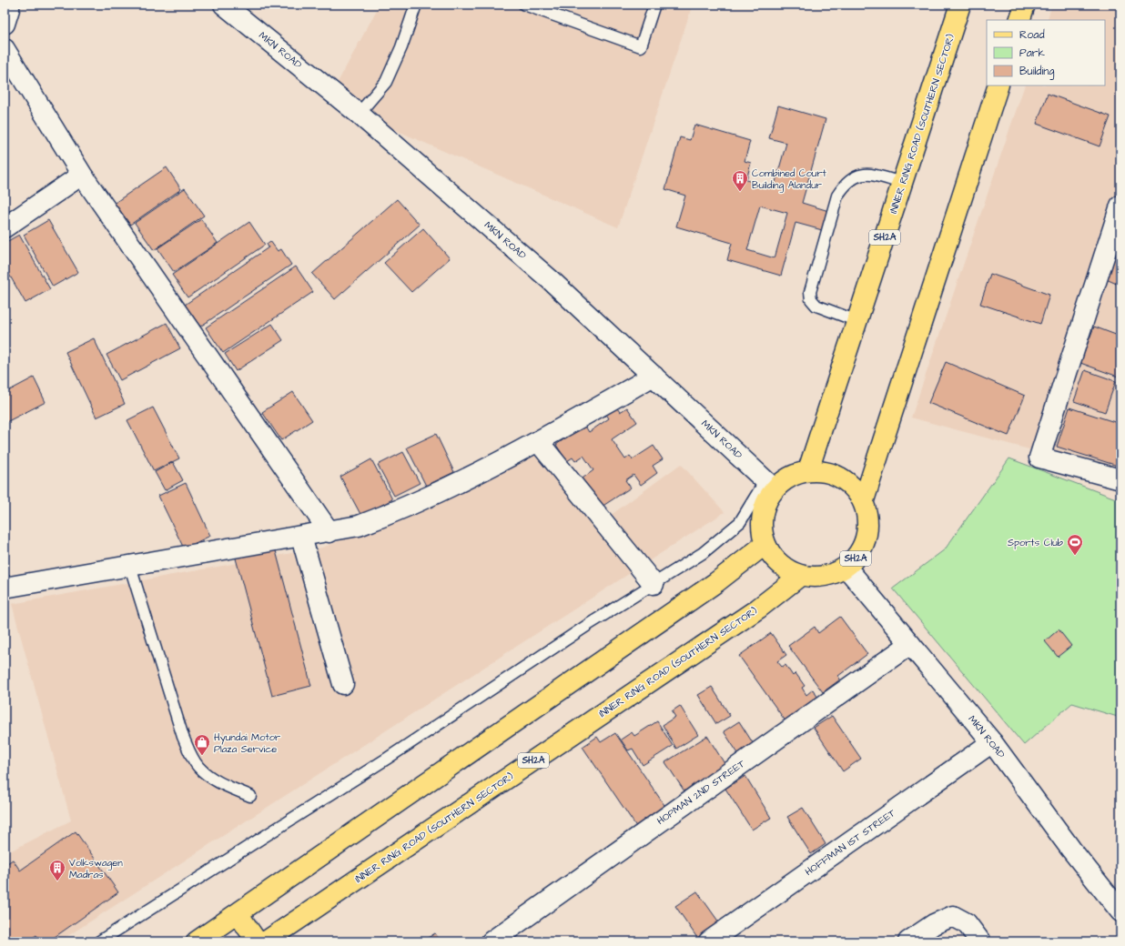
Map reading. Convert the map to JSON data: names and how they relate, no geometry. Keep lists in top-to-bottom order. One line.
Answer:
{"streets":{"main road":["INNER RING ROAD (SOUTHERN SECTOR)","SH2A"],"street":["MKN ROAD","HOPMAN 2ND STREET","HOFFMAN 1ST STREET"]},"crossings":[["MKN ROAD","INNER RING ROAD (SOUTHERN SECTOR)"],["MKN ROAD","SH2A"],["MKN ROAD","HOPMAN 2ND STREET"],["MKN ROAD","HOFFMAN 1ST STREET"],["INNER RING ROAD (SOUTHERN SECTOR)","SH2A"]],"places":{"building":["Combined Court Building Alandur","Volkswagen Madras"],"sports":["Sports Club"],"shop":["Hyundai Motor Plaza Service"]},"legend":["Road","Park","Building"]}
